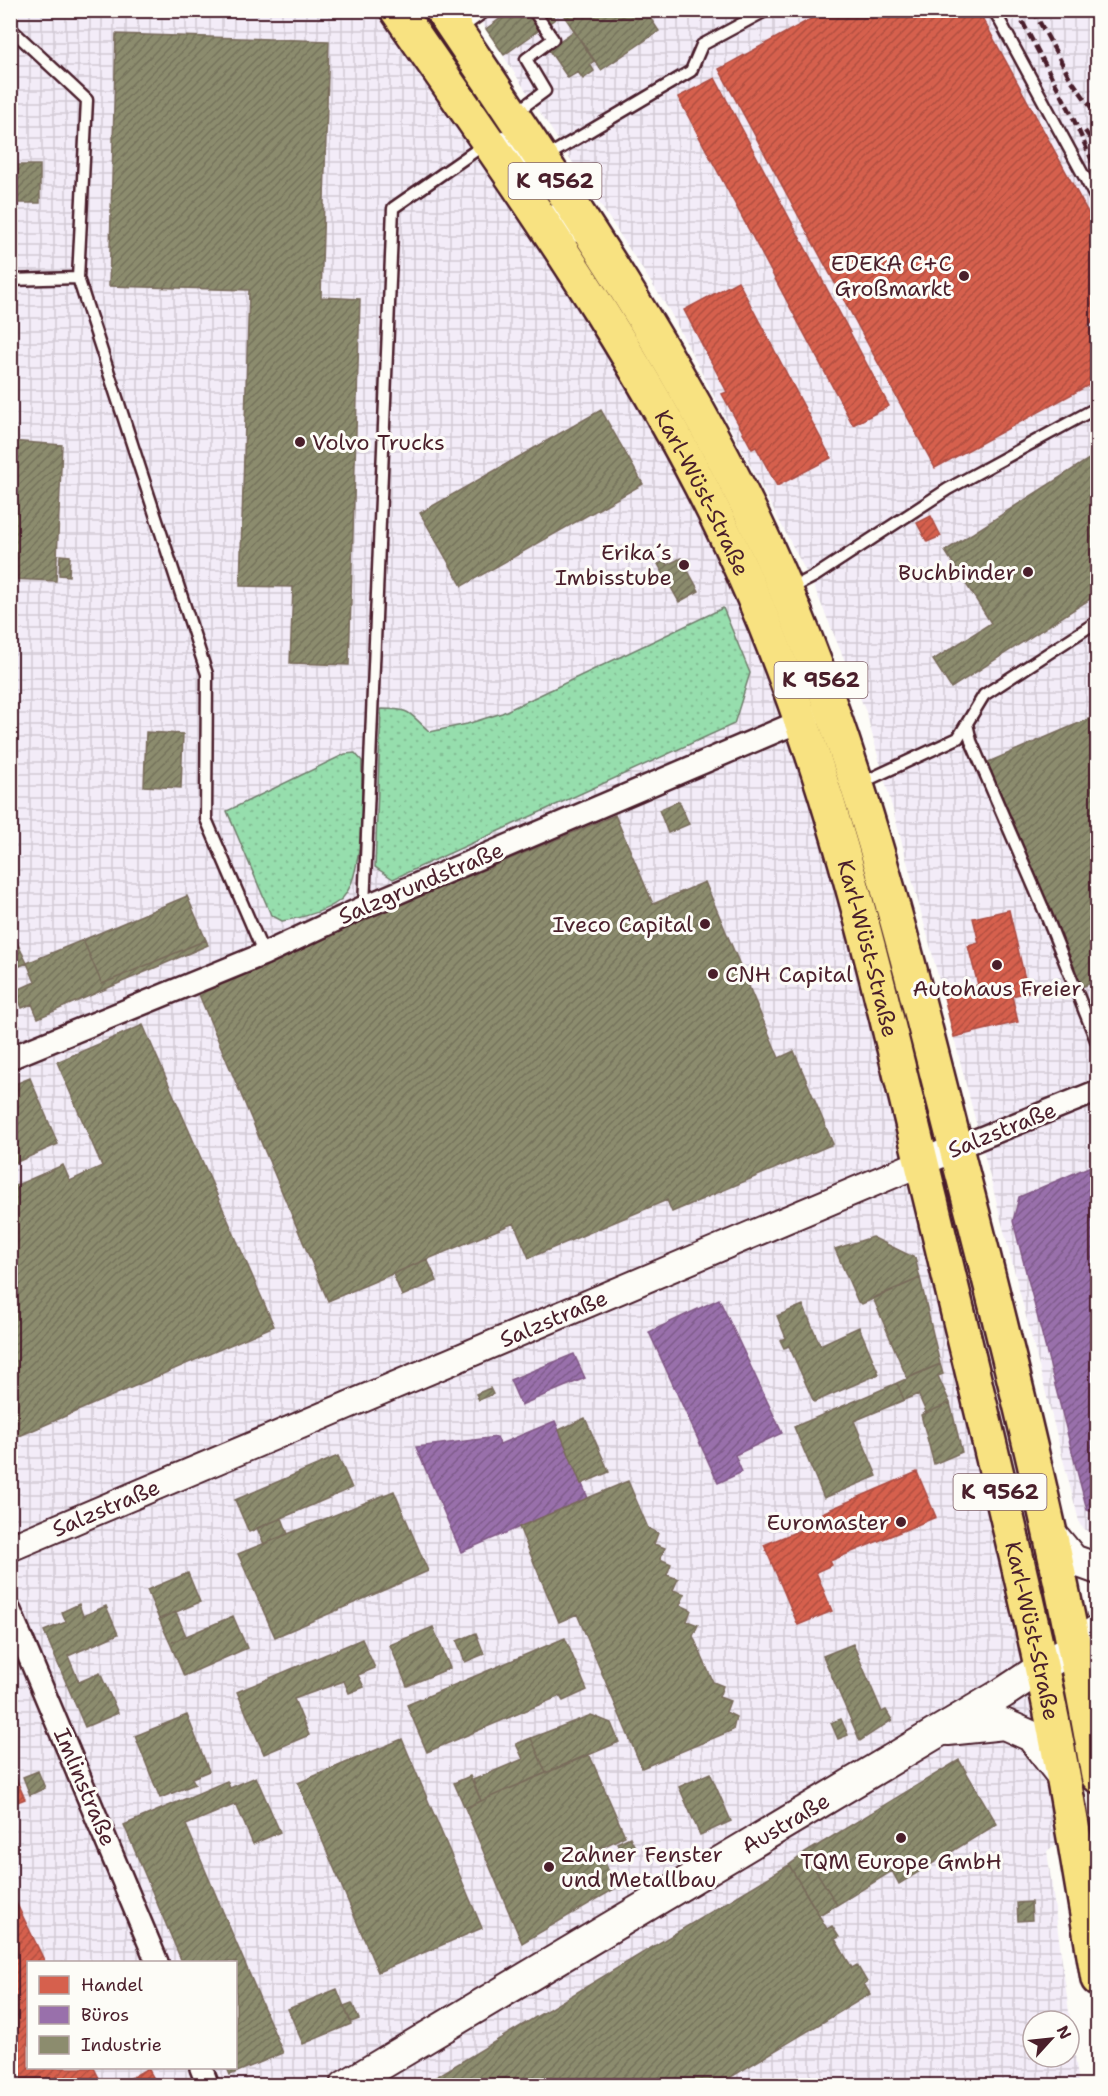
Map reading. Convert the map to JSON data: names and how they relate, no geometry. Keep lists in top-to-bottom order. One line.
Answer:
{"streets":{"main road":["K 9562","Karl-Wüst-Straße","Austraße"],"street":["Salzgrundstraße","Salzstraße","Imlinstraße"]},"crossings":[["Karl-Wüst-Straße","Salzgrundstraße"],["Karl-Wüst-Straße","Salzstraße"],["Karl-Wüst-Straße","Austraße"]],"places":["EDEKA C+C Großmarkt","Volvo Trucks","Erika´s Imbisstube","Buchbinder","Iveco Capital","Autohaus Freier","CNH Capital","Euromaster","TQM Europe GmbH","Zahner Fenster und Metallbau"],"legend":["Handel","Büros","Industrie"],"north":"top right"}
